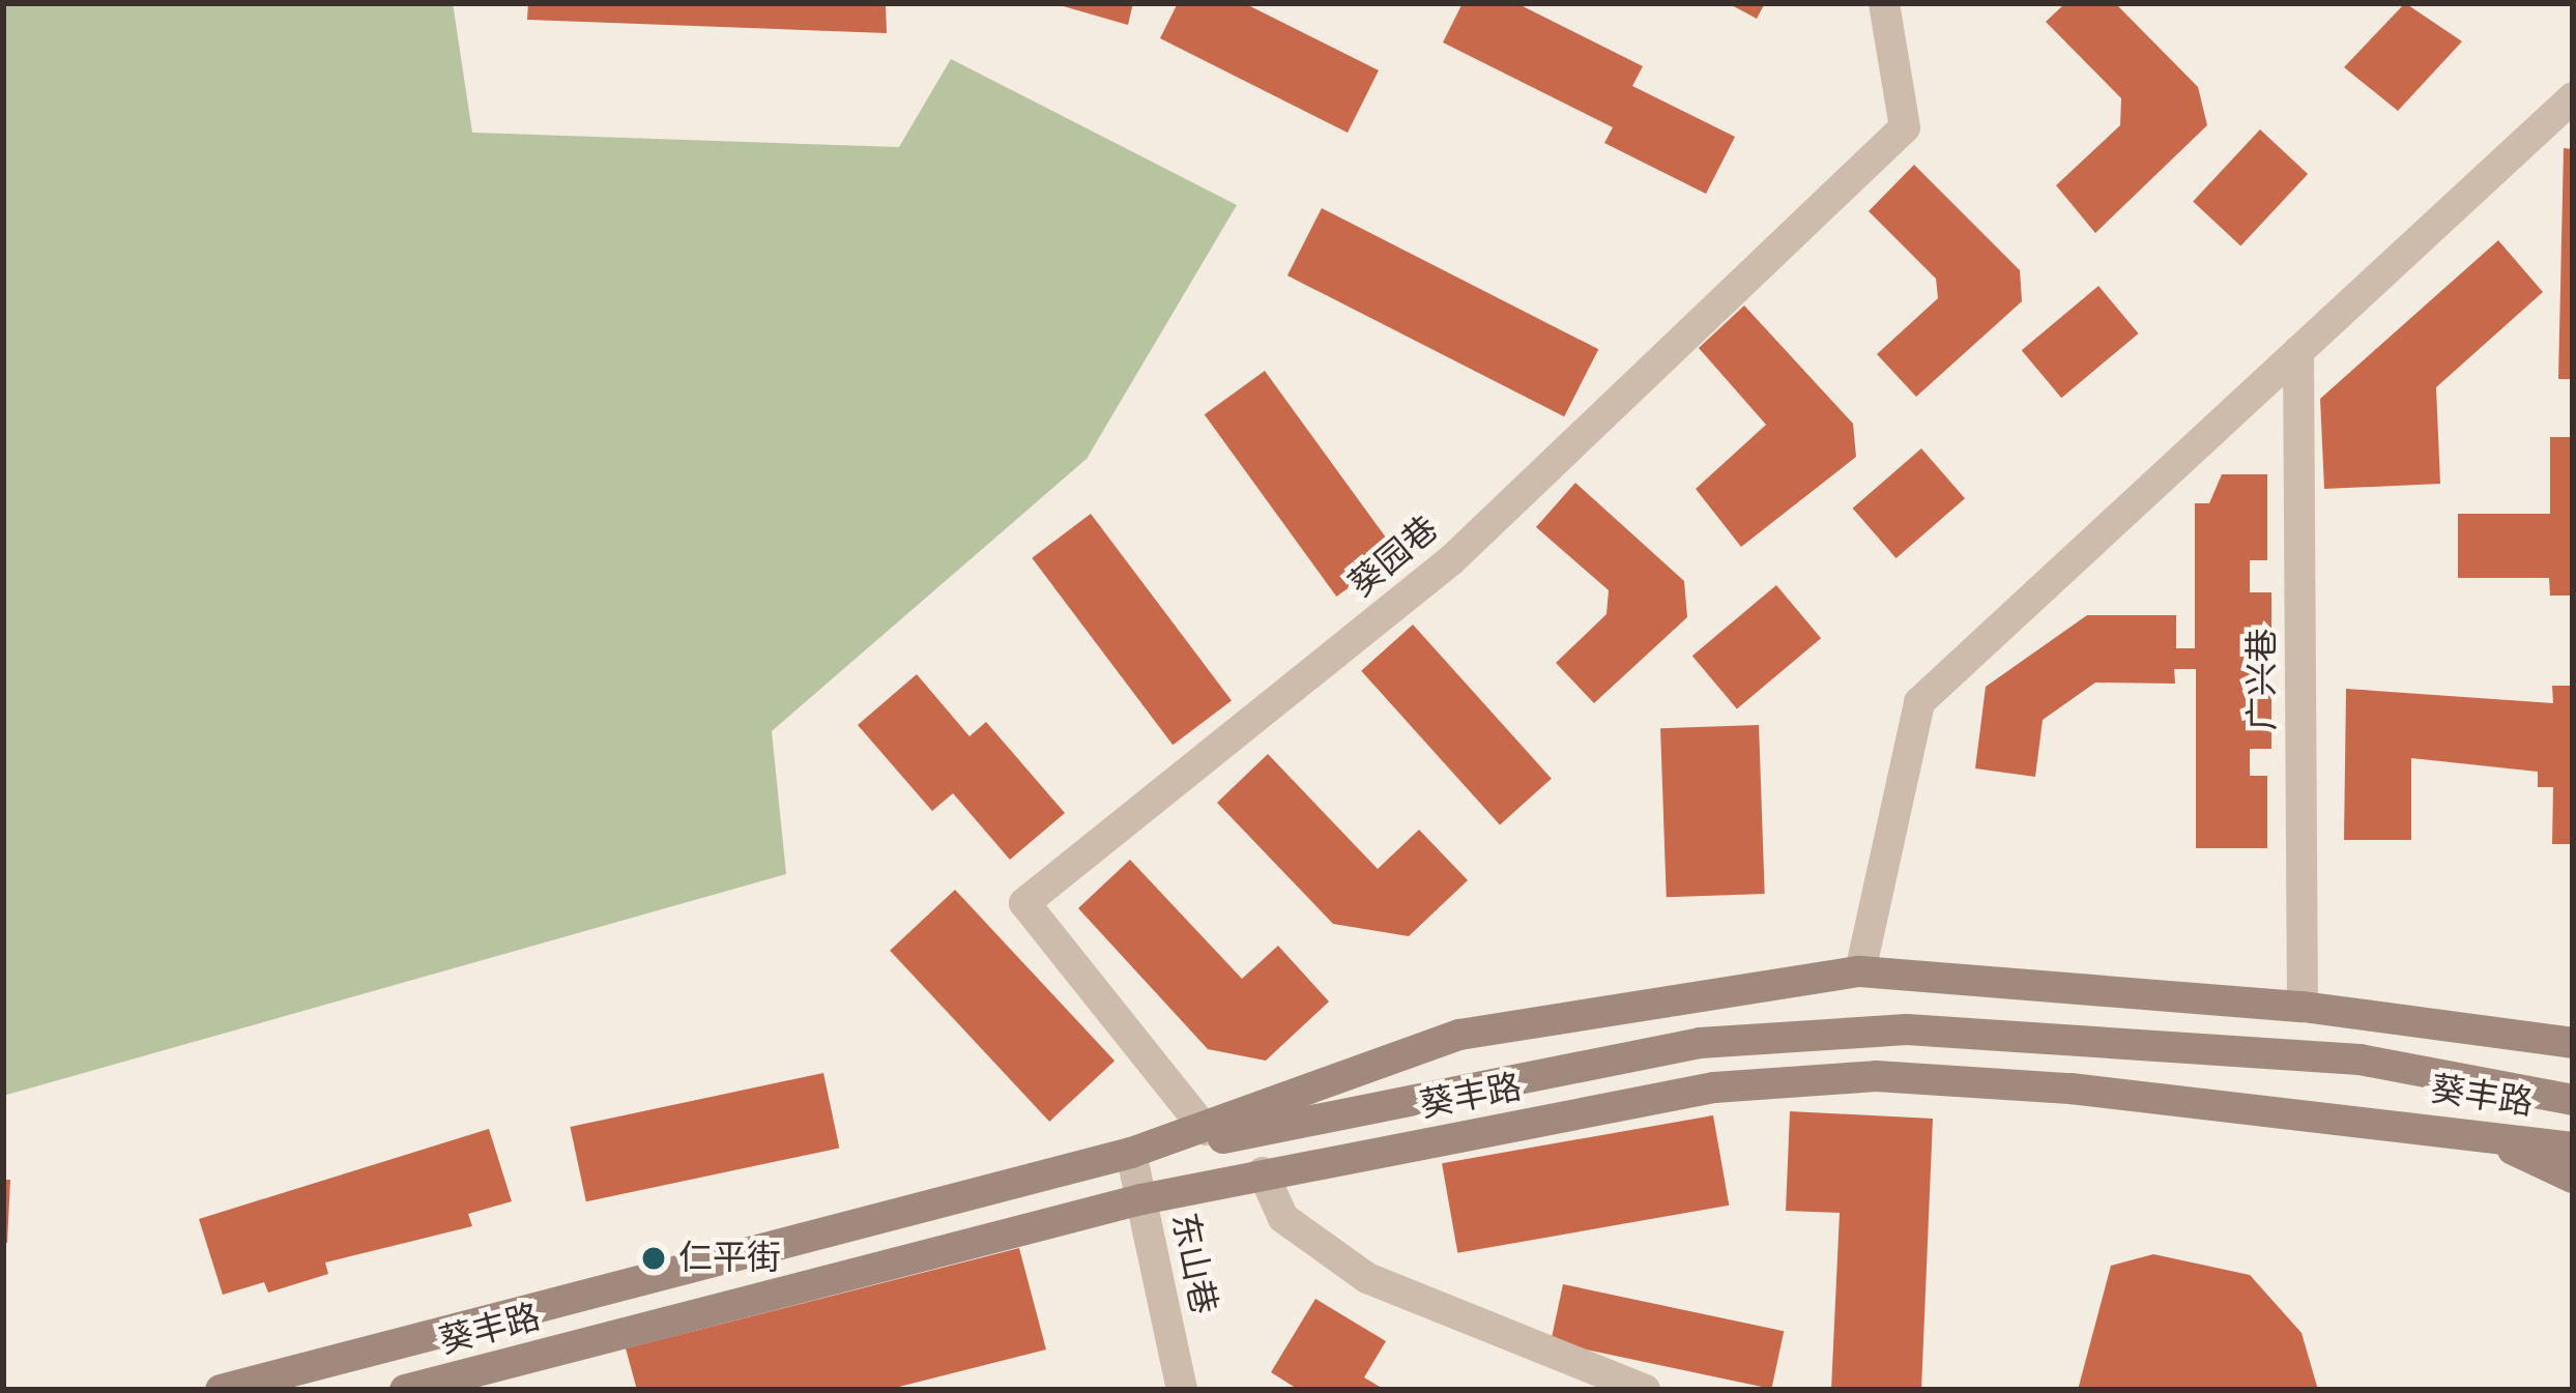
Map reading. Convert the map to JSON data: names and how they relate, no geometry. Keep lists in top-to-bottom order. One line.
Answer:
{"streets":{"main road":["葵丰路"],"street":["葵园巷","广兴巷","东山巷"]},"crossings":[["葵园巷","葵丰路"],["广兴巷","葵丰路"],["葵丰路","东山巷"]],"places":["仁平街"]}
